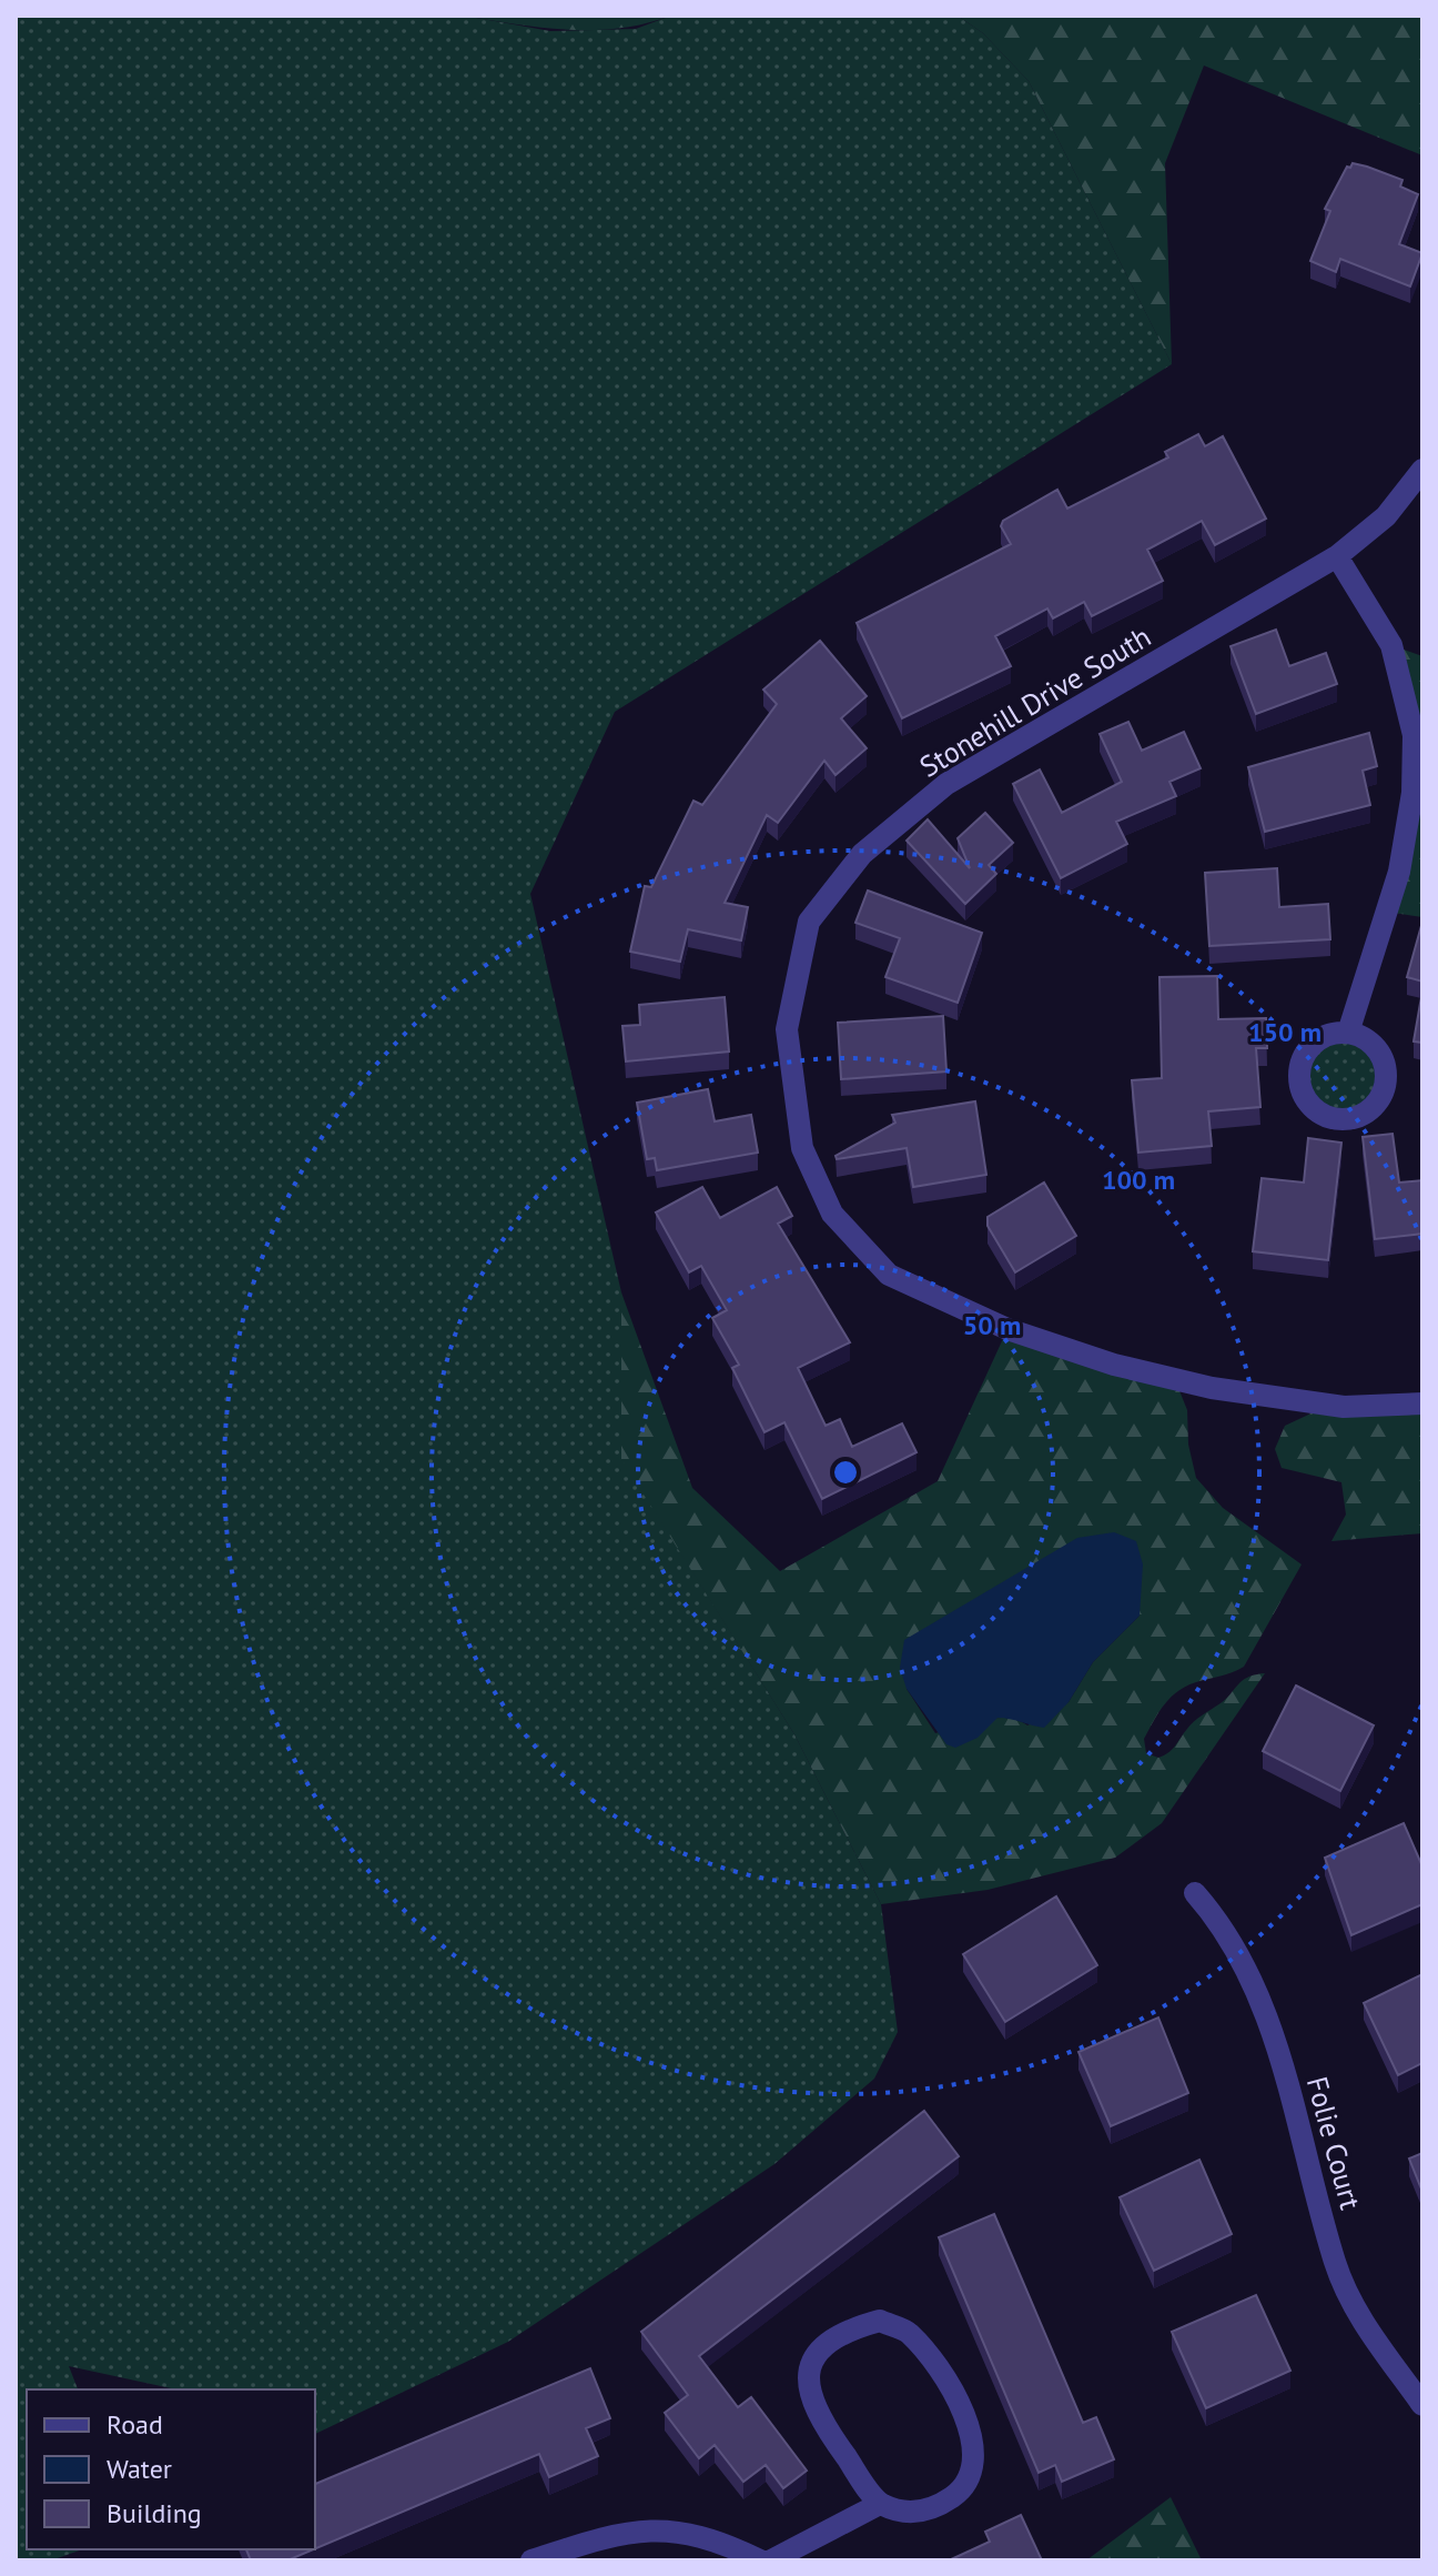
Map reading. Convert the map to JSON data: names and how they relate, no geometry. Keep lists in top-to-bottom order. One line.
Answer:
{"streets":{"street":["Stonehill Drive South","Folie Court"]},"legend":["Road","Water","Building"],"rings":["150 m","100 m","50 m"]}
